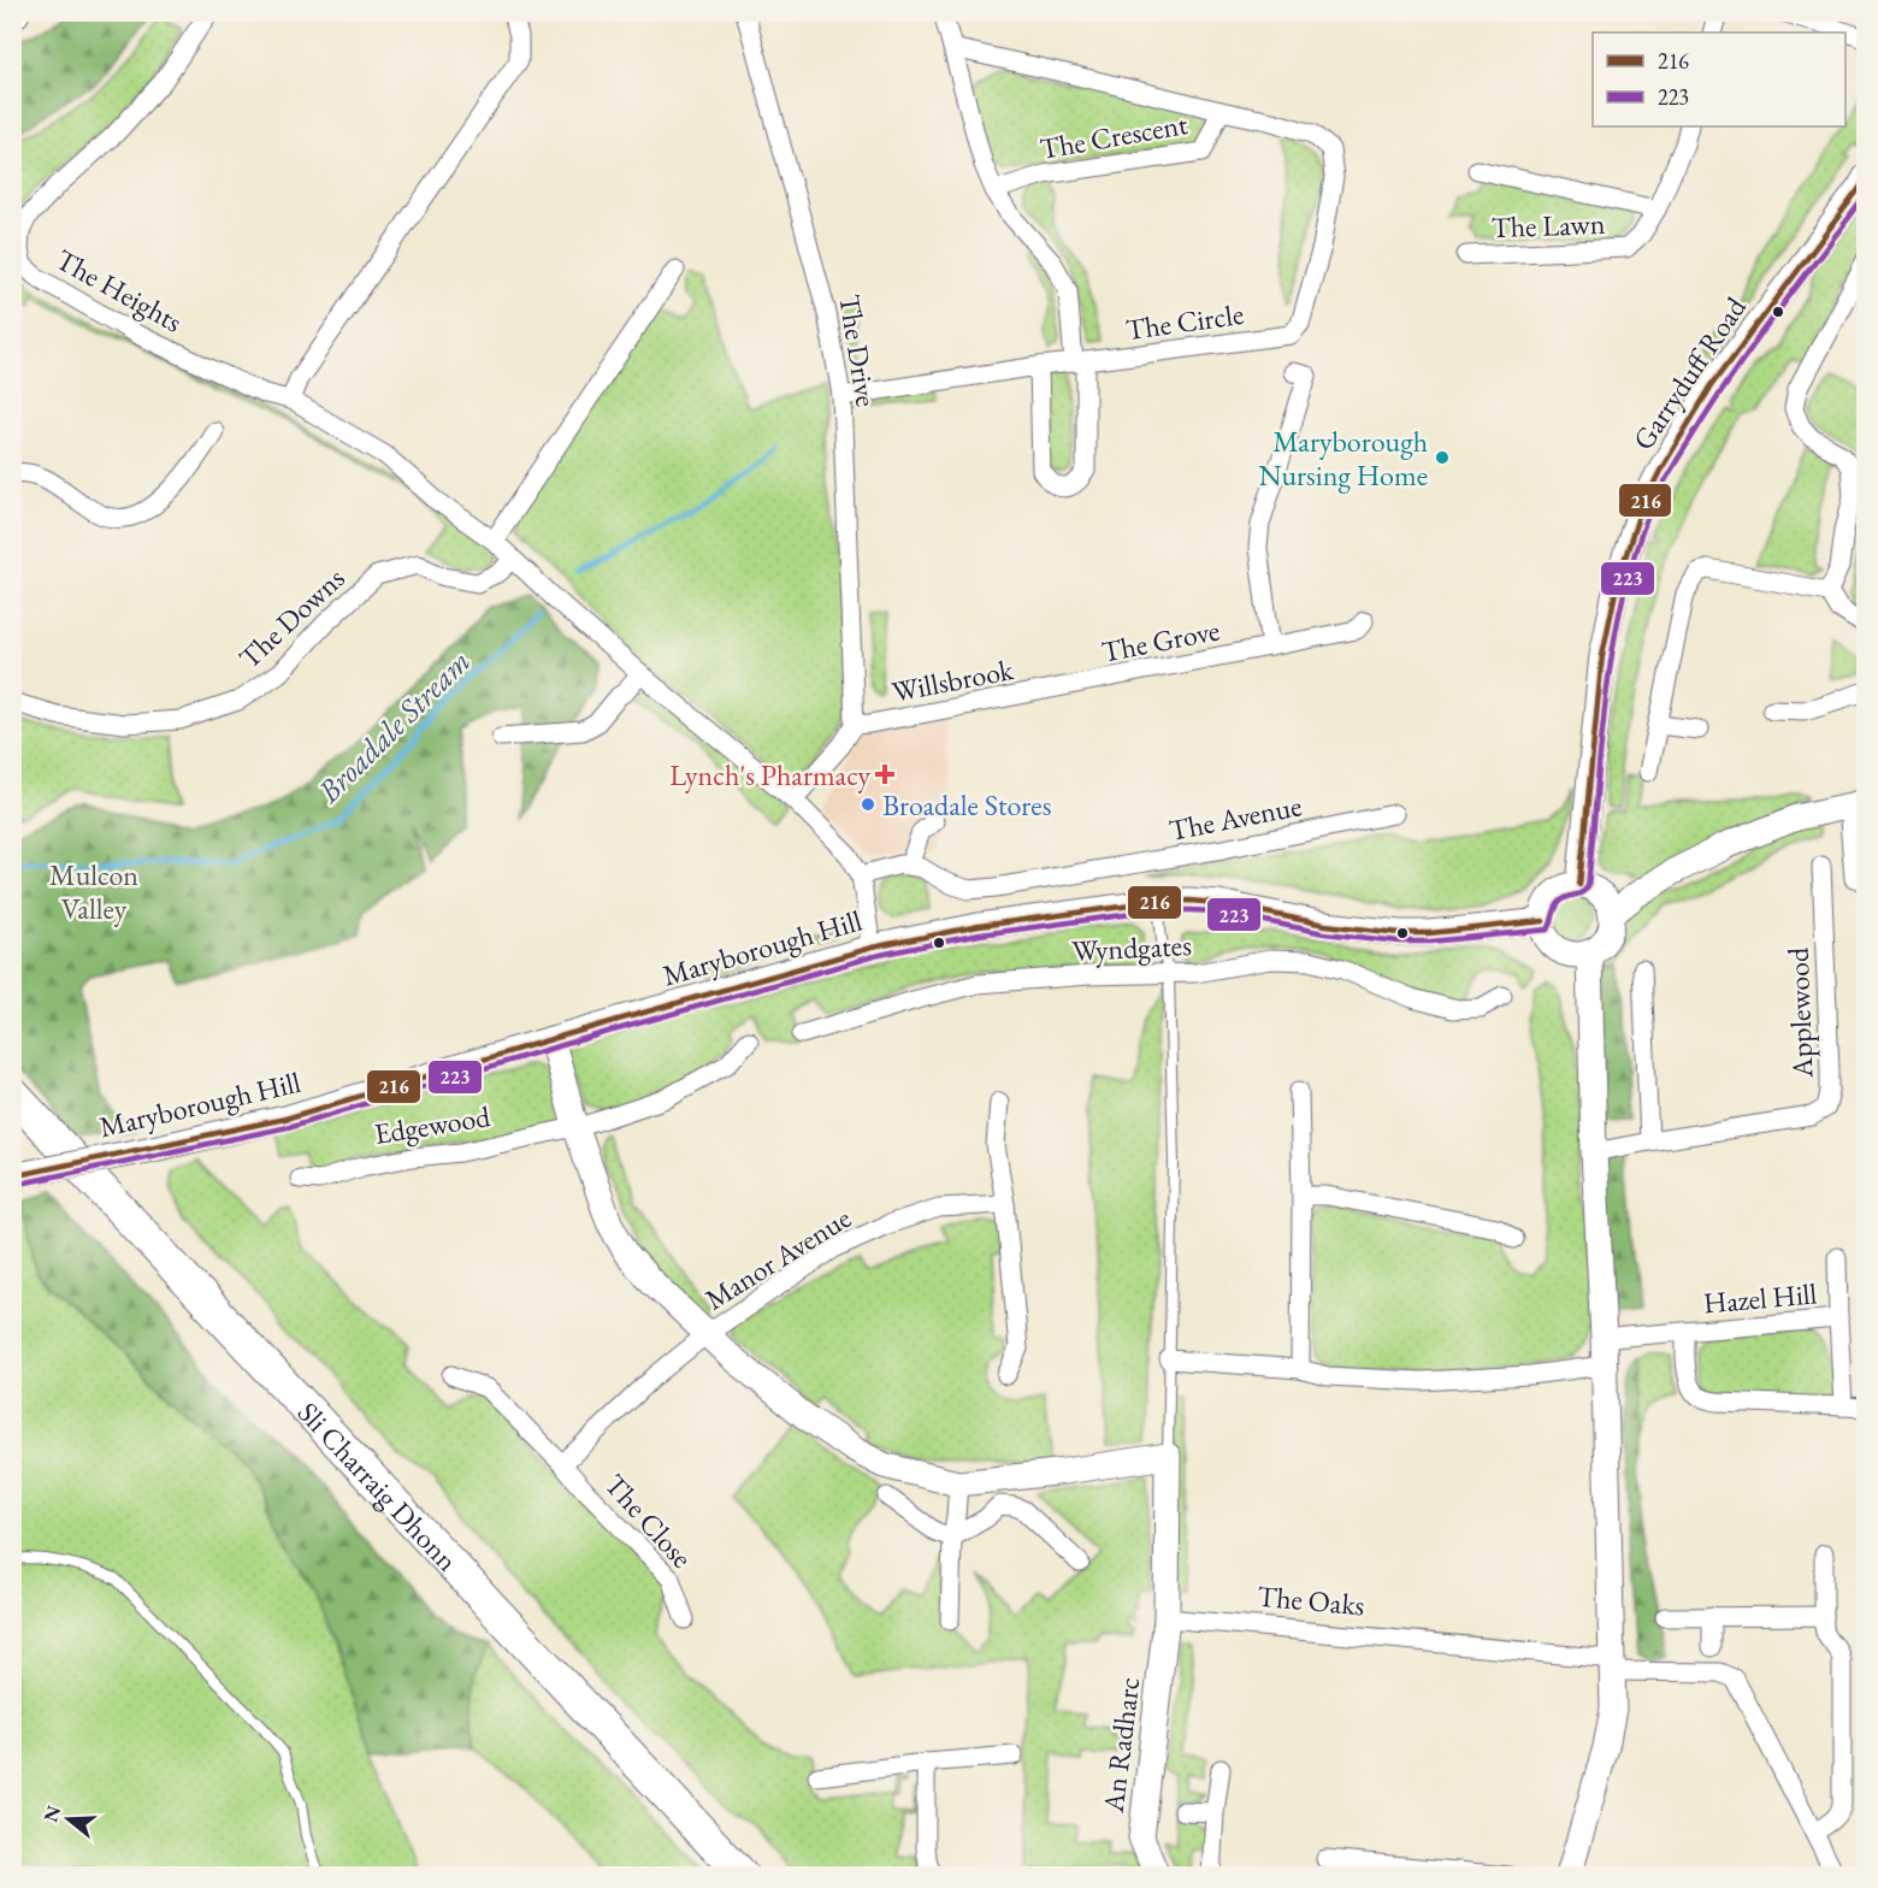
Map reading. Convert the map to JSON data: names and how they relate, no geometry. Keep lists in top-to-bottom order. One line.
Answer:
{"streets":{"highway":["Sli Charraig Dhonn"],"street":["The Crescent","The Lawn","The Heights","The Circle","The Drive","Garryduff Road","The Downs","The Grove","Willsbrook","The Avenue","Maryborough Hill","Wyndgates","Applewood","Edgewood","Manor Avenue","Hazel Hill","The Close","The Oaks","An Radharc"]},"crossings":[["The Crescent","The Circle"],["The Heights","The Downs"],["The Circle","The Drive"],["The Drive","Willsbrook"],["Garryduff Road","Maryborough Hill"],["The Grove","Willsbrook"],["The Oaks","An Radharc"]],"water":["Broadale Stream"],"parks":["Mulcon Valley"],"places":{"other":["Maryborough Nursing Home","Broadale Stores"],"health":["Lynch's Pharmacy"]},"lines":["transit line 216","transit line 223"],"legend":["216","223"],"north":"left"}
